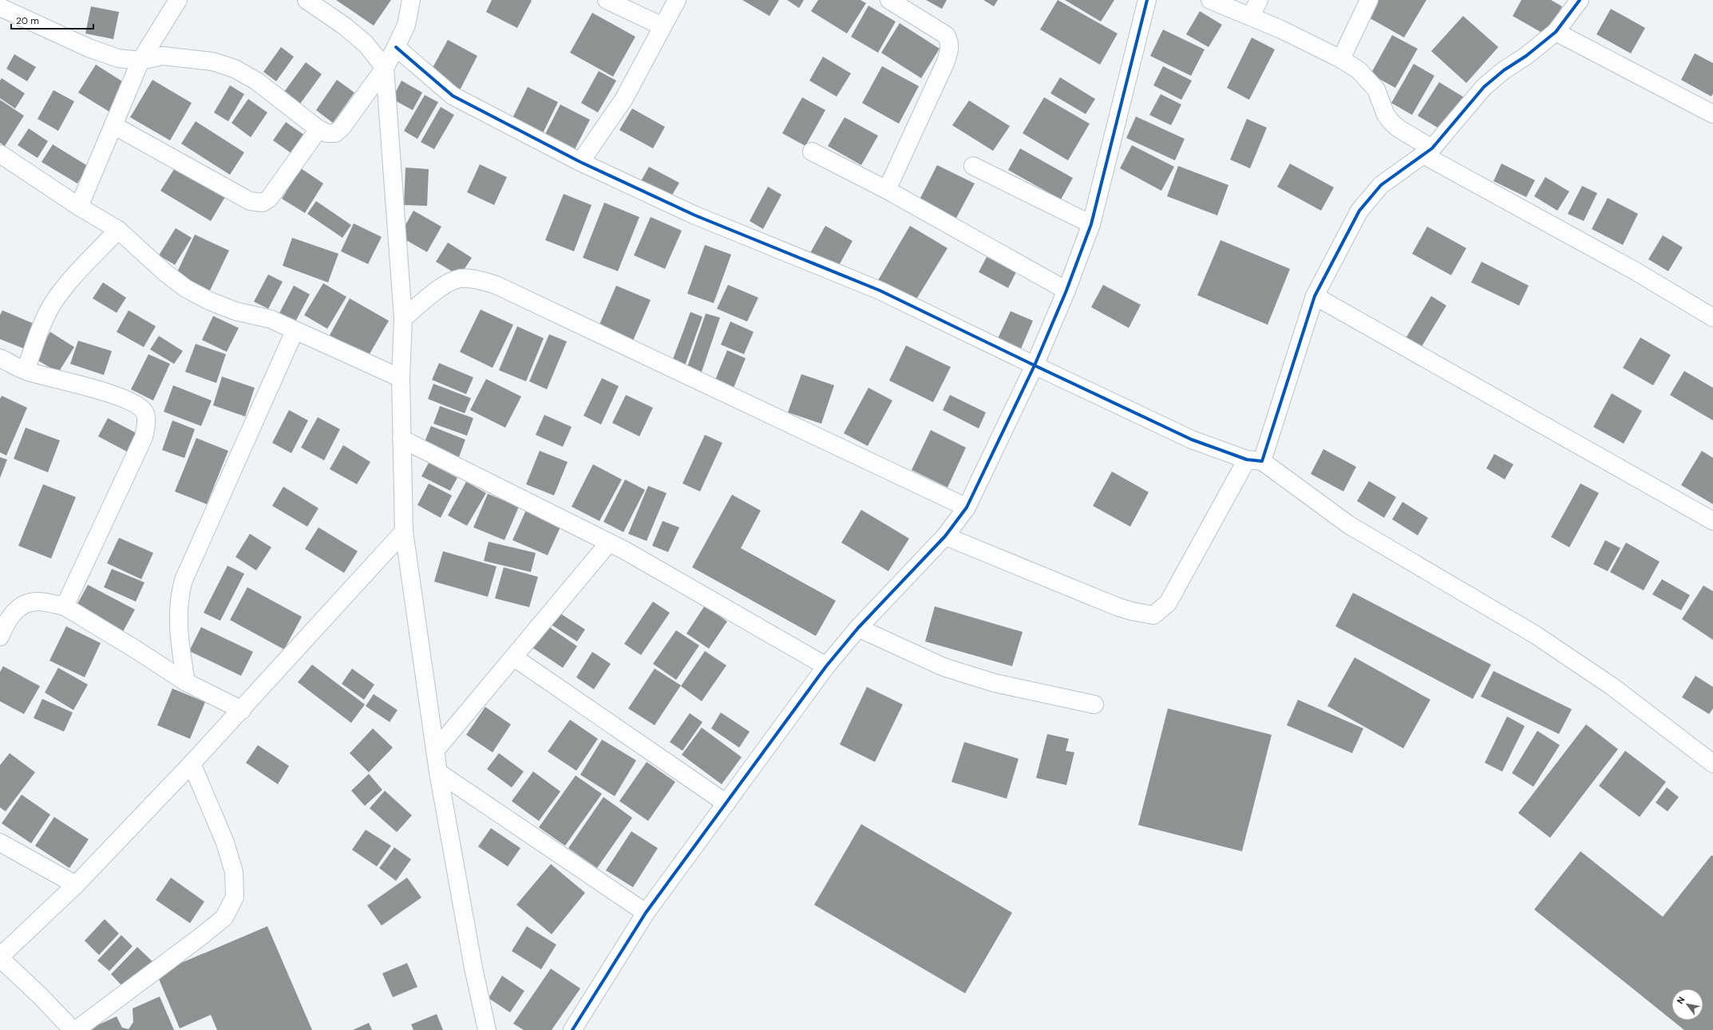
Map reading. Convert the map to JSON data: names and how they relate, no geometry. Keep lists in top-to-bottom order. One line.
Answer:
{"scale_bar":"20 m","north":"top left"}
